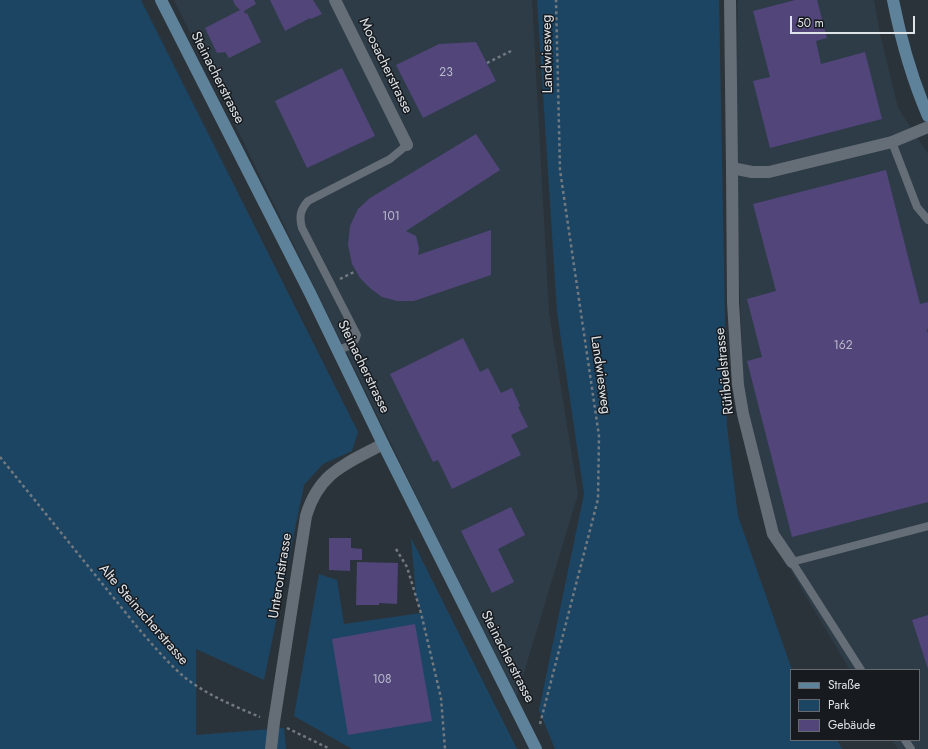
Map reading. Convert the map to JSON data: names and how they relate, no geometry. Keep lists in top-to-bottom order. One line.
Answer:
{"streets":{"street":["Moosacherstrasse","Steinacherstrasse","Rütibüelstrasse","Unterortstrasse"],"path":["Landwiesweg","Alte Steinacherstrasse"]},"crossings":[["Landwiesweg","Steinacherstrasse"],["Steinacherstrasse","Unterortstrasse"],["Unterortstrasse","Alte Steinacherstrasse"]],"house_numbers":["23","101","162","108"],"legend":["Straße","Park","Gebäude"],"scale_bar":"50 m"}
